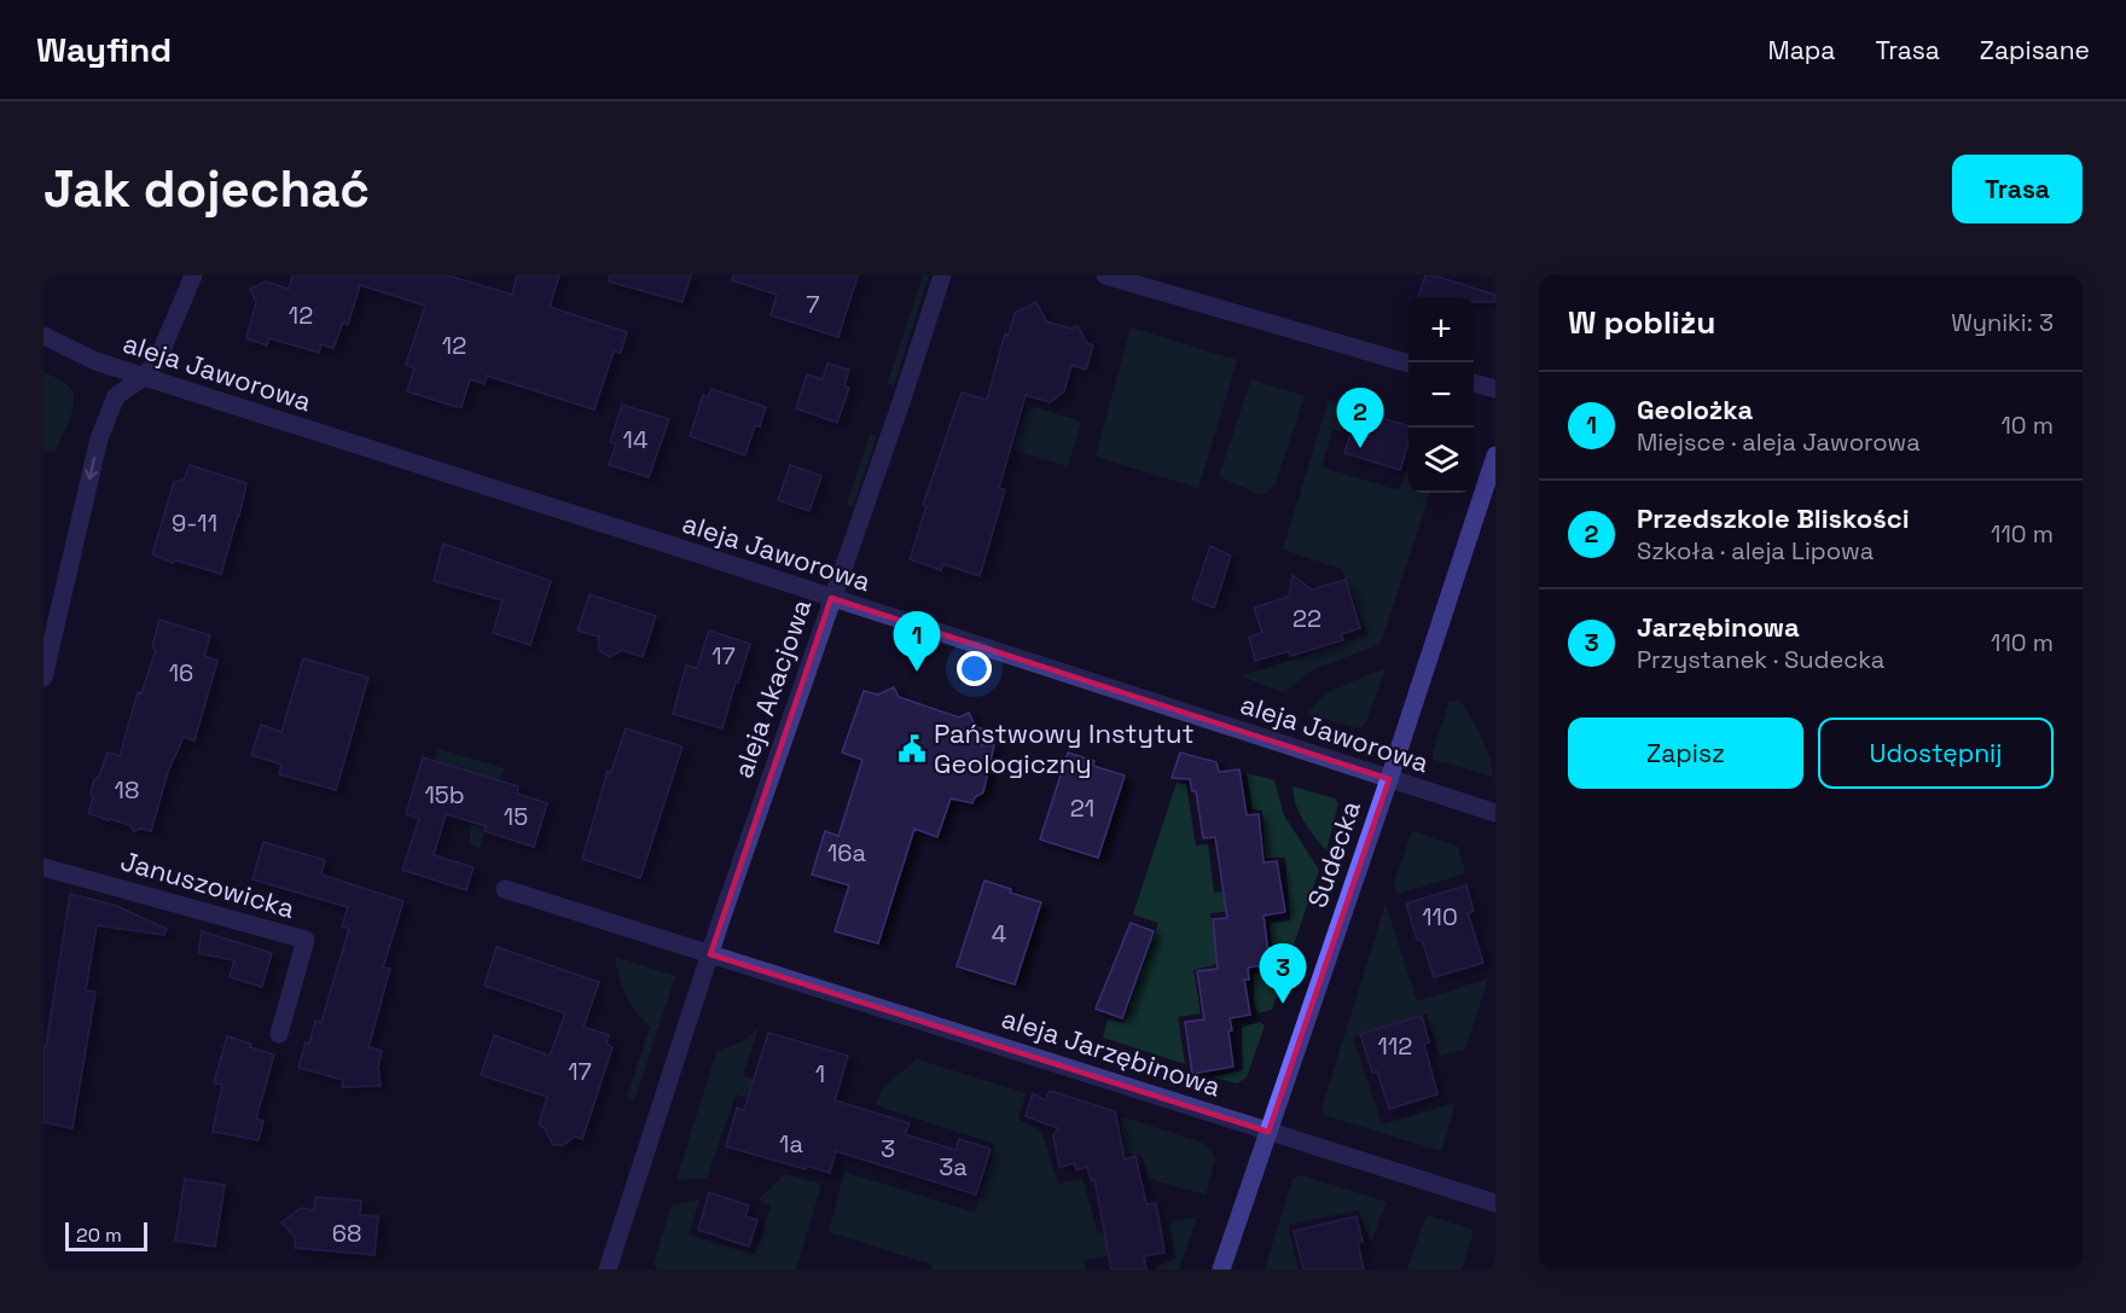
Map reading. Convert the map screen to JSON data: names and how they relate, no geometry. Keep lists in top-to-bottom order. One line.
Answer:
{"streets":{"street":["aleja Jaworowa","aleja Akacjowa","Sudecka","Januszowicka","aleja Jarzębinowa"]},"crossings":[["aleja Jaworowa","aleja Akacjowa"],["aleja Jaworowa","Sudecka"],["aleja Akacjowa","aleja Jarzębinowa"],["Sudecka","aleja Jarzębinowa"]],"places":{"public building":["Państwowy Instytut Geologiczny"]},"house_numbers":["7","12","12","14","9-11","22","17","16","18","15b","21","15","16a","110","4","112","17","1","1a","3","3a","68"],"scale_bar":"20 m","page":{"header":"Wayfind","nav":["Mapa","Trasa","Zapisane"],"buttons":["Trasa",["Zapisz","Udostępnij"]],"title":"Jak dojechać","heading":["W pobliżu","Wyniki: 3"],"map_buttons":["+","−"],"list":[{"mark":"1","name":"Geolożka","note":"Miejsce · aleja Jaworowa","value":"10 m"},{"mark":"2","name":"Przedszkole Bliskości","note":"Szkoła · aleja Lipowa","value":"110 m"},{"mark":"3","name":"Jarzębinowa","note":"Przystanek · Sudecka","value":"110 m"}],"pins":["2","1","3"],"scale":"20 m"}}
